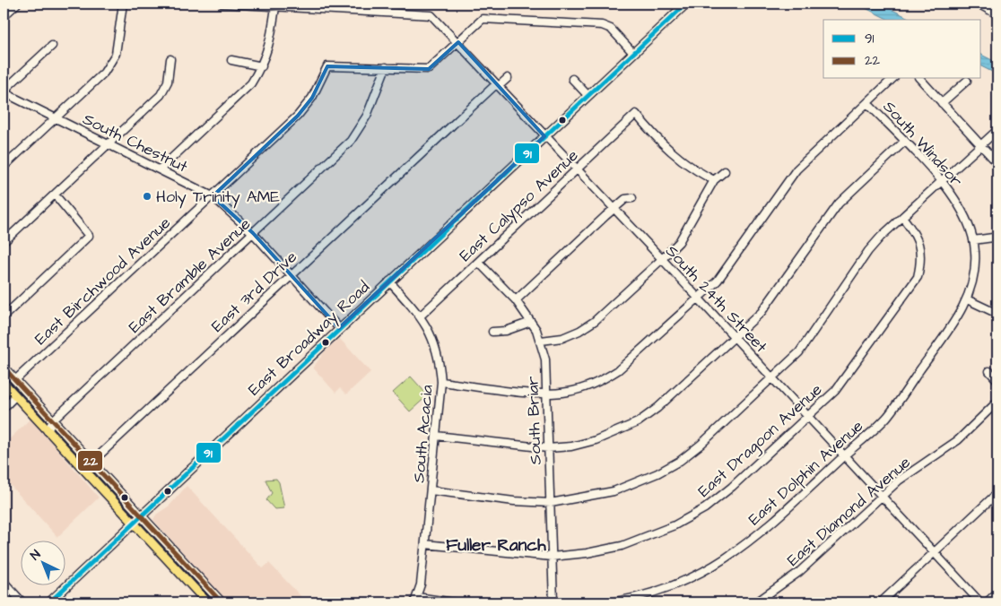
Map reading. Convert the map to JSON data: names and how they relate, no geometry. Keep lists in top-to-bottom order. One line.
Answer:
{"streets":{"main road":["East Broadway Road"],"street":["South Chestnut","South Windsor","East Calypso Avenue","East Bramble Avenue","East Birchwood Avenue","East 3rd Drive","South 24th Street","South Briar","South Acacia","East Dragoon Avenue","East Dolphin Avenue","East Diamond Avenue"]},"crossings":[["South Chestnut","East Bramble Avenue"],["South Chestnut","East Birchwood Avenue"],["South Chestnut","East 3rd Drive"],["South Chestnut","East Broadway Road"],["South Windsor","East Dolphin Avenue"],["East Calypso Avenue","South 24th Street"],["East Calypso Avenue","South Briar"],["East Calypso Avenue","South Acacia"],["East Bramble Avenue","East Birchwood Avenue"],["East Birchwood Avenue","South 24th Street"],["East Birchwood Avenue","East Broadway Road"],["East 3rd Drive","South 24th Street"],["South 24th Street","East Broadway Road"],["South 24th Street","East Dragoon Avenue"],["South 24th Street","East Dolphin Avenue"],["South 24th Street","East Diamond Avenue"],["East Broadway Road","South Acacia"],["South Briar","East Dragoon Avenue"],["South Acacia","East Dragoon Avenue"]],"districts":["Fuller Ranch"],"places":["Holy Trinity AME"],"lines":["transit line 91","transit line 22"],"legend":["91","22"],"north":"top left"}
